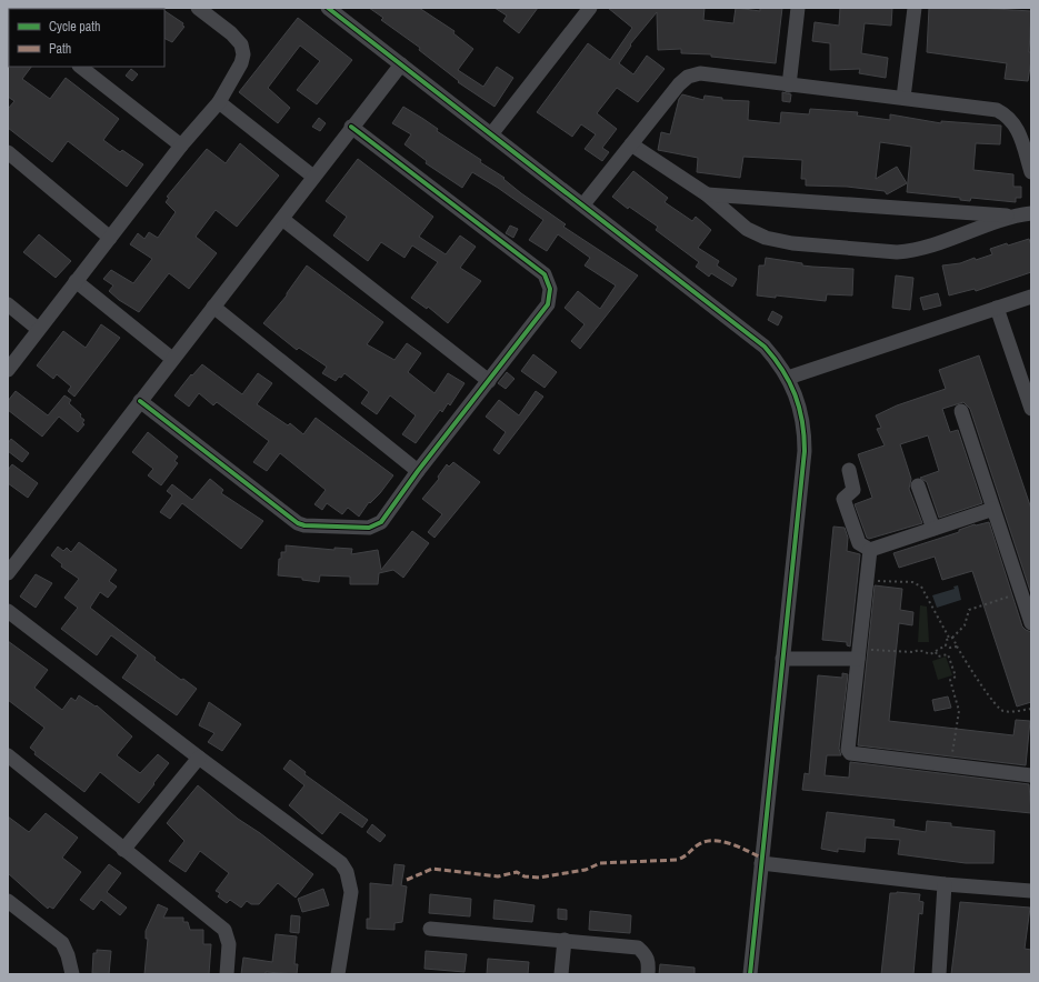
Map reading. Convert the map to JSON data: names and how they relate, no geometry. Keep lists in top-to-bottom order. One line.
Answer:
{"legend":["Cycle path","Path"]}
